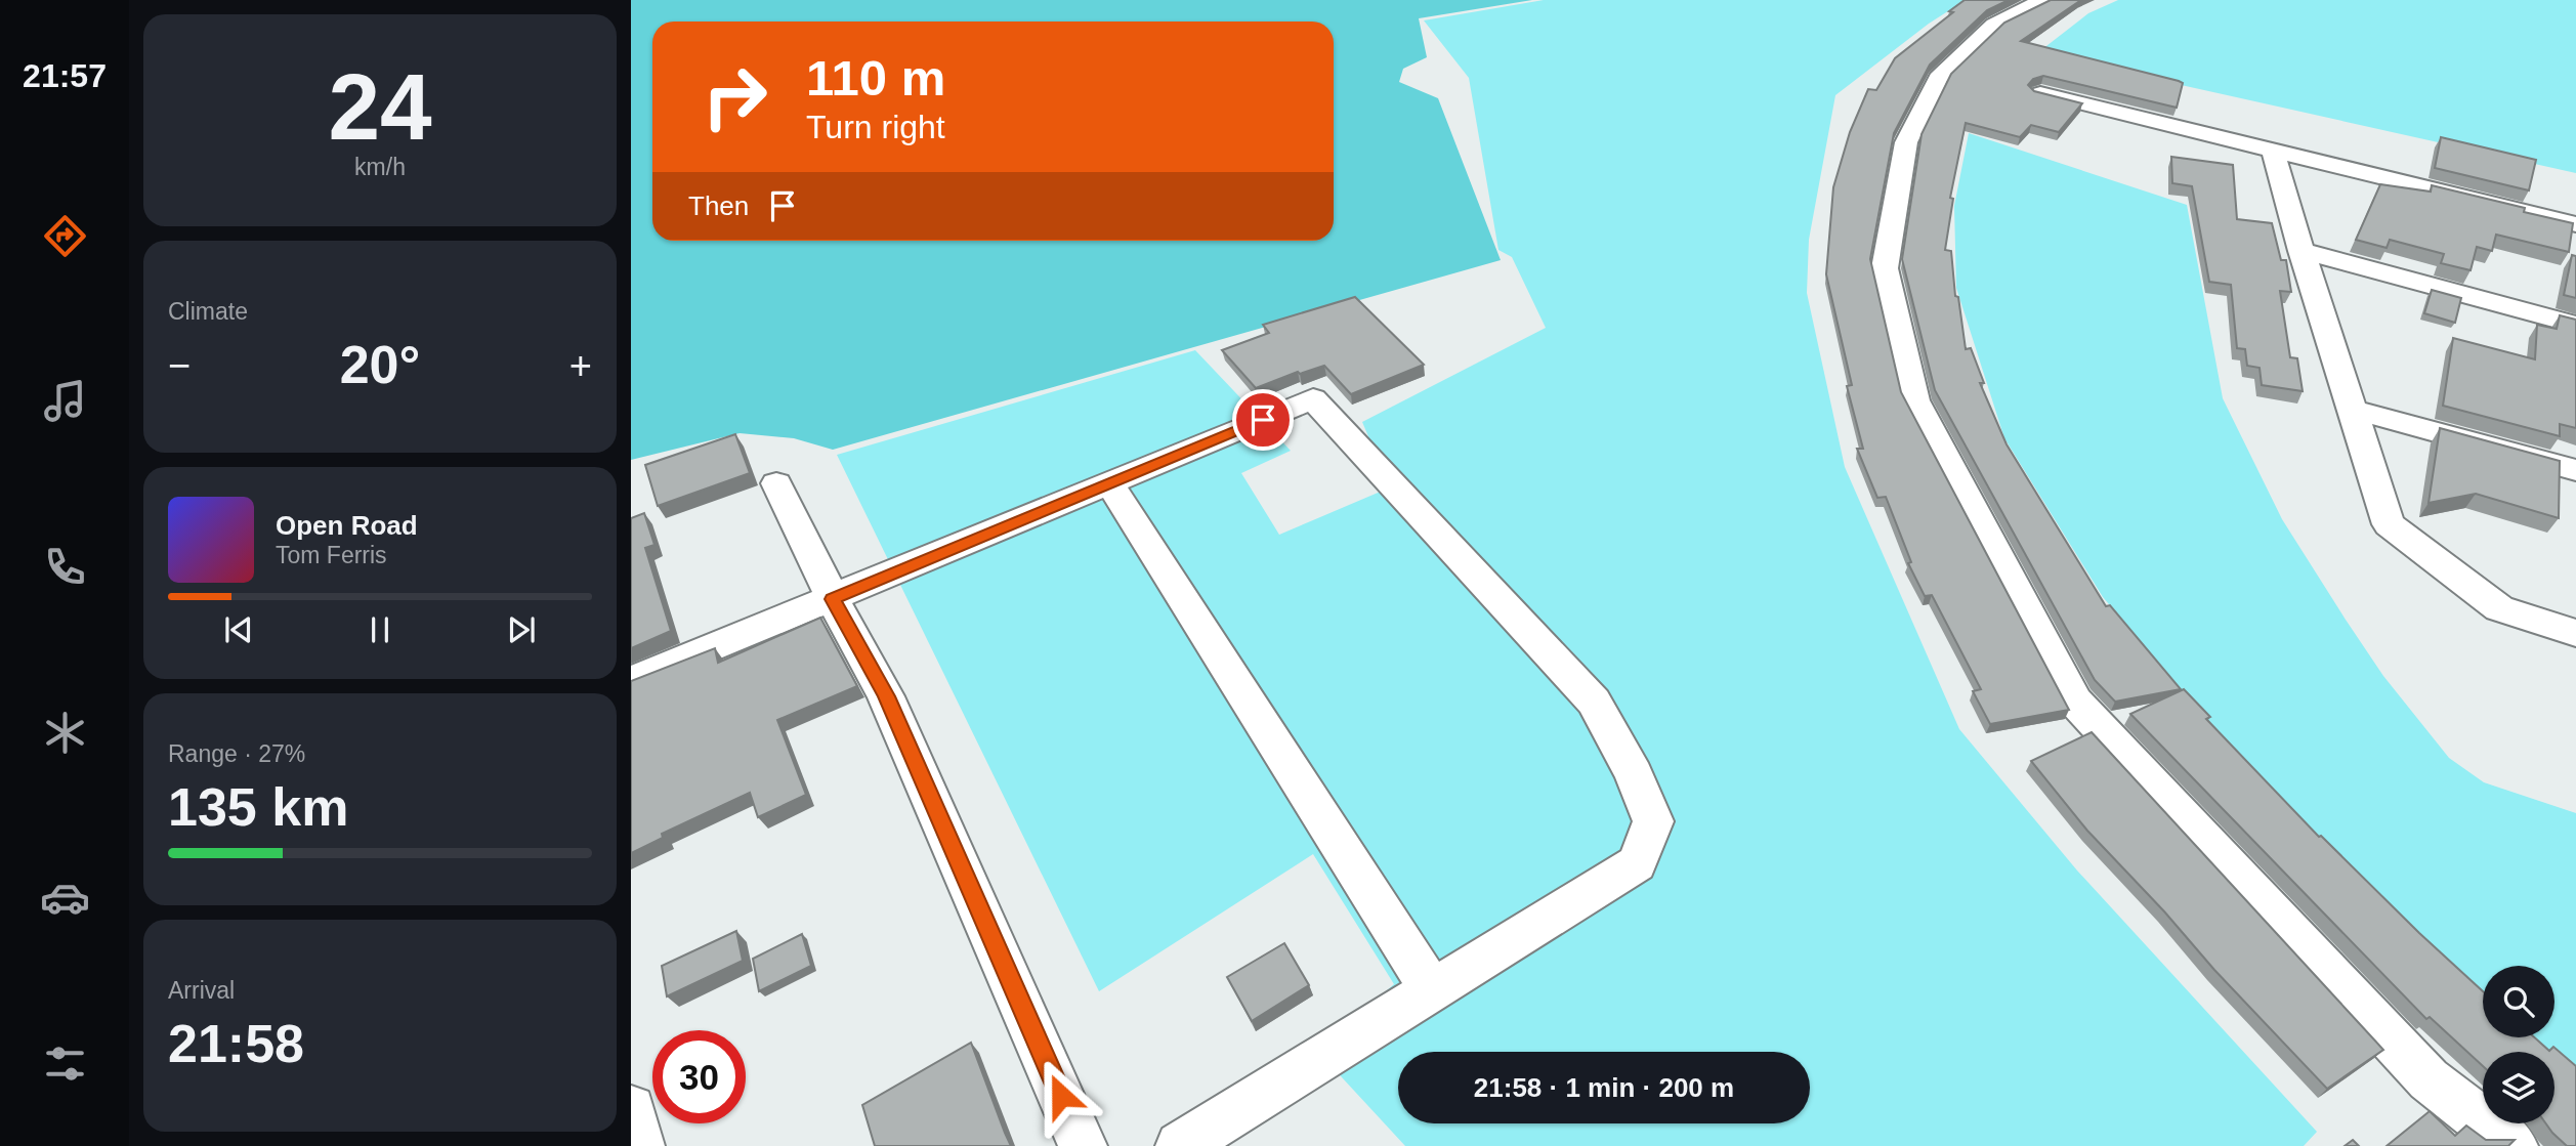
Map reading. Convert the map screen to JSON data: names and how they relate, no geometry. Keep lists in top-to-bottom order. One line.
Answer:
{"page":{"tabs":"21:57","tile":[["24","km/h"],"Climate",["Range · 27%","135 km"],["Arrival","21:58"]],"turn":["110 m","Turn right"],"then":"Then","heat":["−","20°","+"],"song":["Open Road","Tom Ferris"],"limit":"30","trip":"21:58 · 1 min · 200 m"}}
